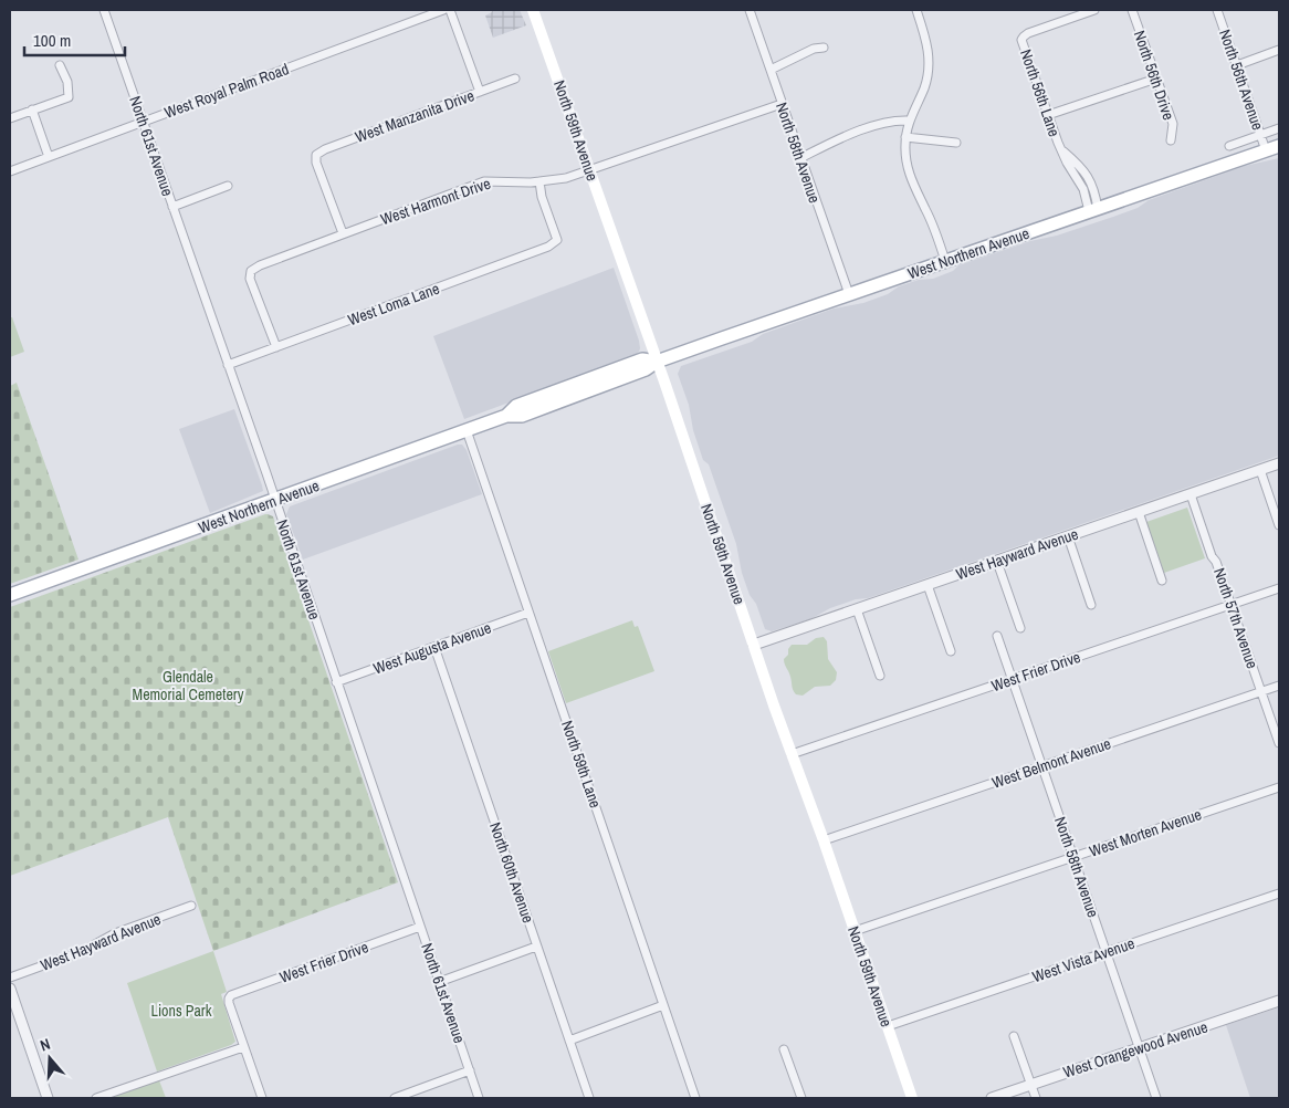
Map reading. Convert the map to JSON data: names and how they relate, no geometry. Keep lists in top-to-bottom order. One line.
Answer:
{"streets":{"main road":["North 59th Avenue","West Northern Avenue"],"street":["North 56th Drive","North 56th Avenue","West Royal Palm Road","North 56th Lane","West Manzanita Drive","North 61st Avenue","North 58th Avenue","West Harmont Drive","West Loma Lane","West Hayward Avenue","North 57th Avenue","West Augusta Avenue","West Frier Drive","West Belmont Avenue","North 59th Lane","West Morten Avenue","North 60th Avenue","West Vista Avenue","West Orangewood Avenue"]},"crossings":[["North 56th Avenue","West Northern Avenue"],["West Royal Palm Road","North 61st Avenue"],["North 56th Lane","West Northern Avenue"],["West Manzanita Drive","West Harmont Drive"],["North 59th Avenue","West Harmont Drive"],["North 59th Avenue","West Northern Avenue"],["North 59th Avenue","West Hayward Avenue"],["North 59th Avenue","West Frier Drive"],["North 59th Avenue","West Belmont Avenue"],["North 59th Avenue","West Morten Avenue"],["North 59th Avenue","West Vista Avenue"],["North 61st Avenue","West Northern Avenue"],["North 61st Avenue","West Loma Lane"],["North 61st Avenue","West Augusta Avenue"],["North 61st Avenue","West Frier Drive"],["North 58th Avenue","West Harmont Drive"],["North 58th Avenue","West Northern Avenue"],["North 58th Avenue","West Frier Drive"],["North 58th Avenue","West Belmont Avenue"],["North 58th Avenue","West Morten Avenue"],["North 58th Avenue","West Vista Avenue"],["North 58th Avenue","West Orangewood Avenue"],["West Harmont Drive","West Loma Lane"],["West Northern Avenue","North 59th Lane"],["West Hayward Avenue","North 57th Avenue"],["North 57th Avenue","West Frier Drive"],["North 57th Avenue","West Belmont Avenue"],["West Augusta Avenue","North 59th Lane"],["West Augusta Avenue","North 60th Avenue"]],"parks":["Glendale Memorial Cemetery","Lions Park"],"scale_bar":"100 m","north":"top"}
